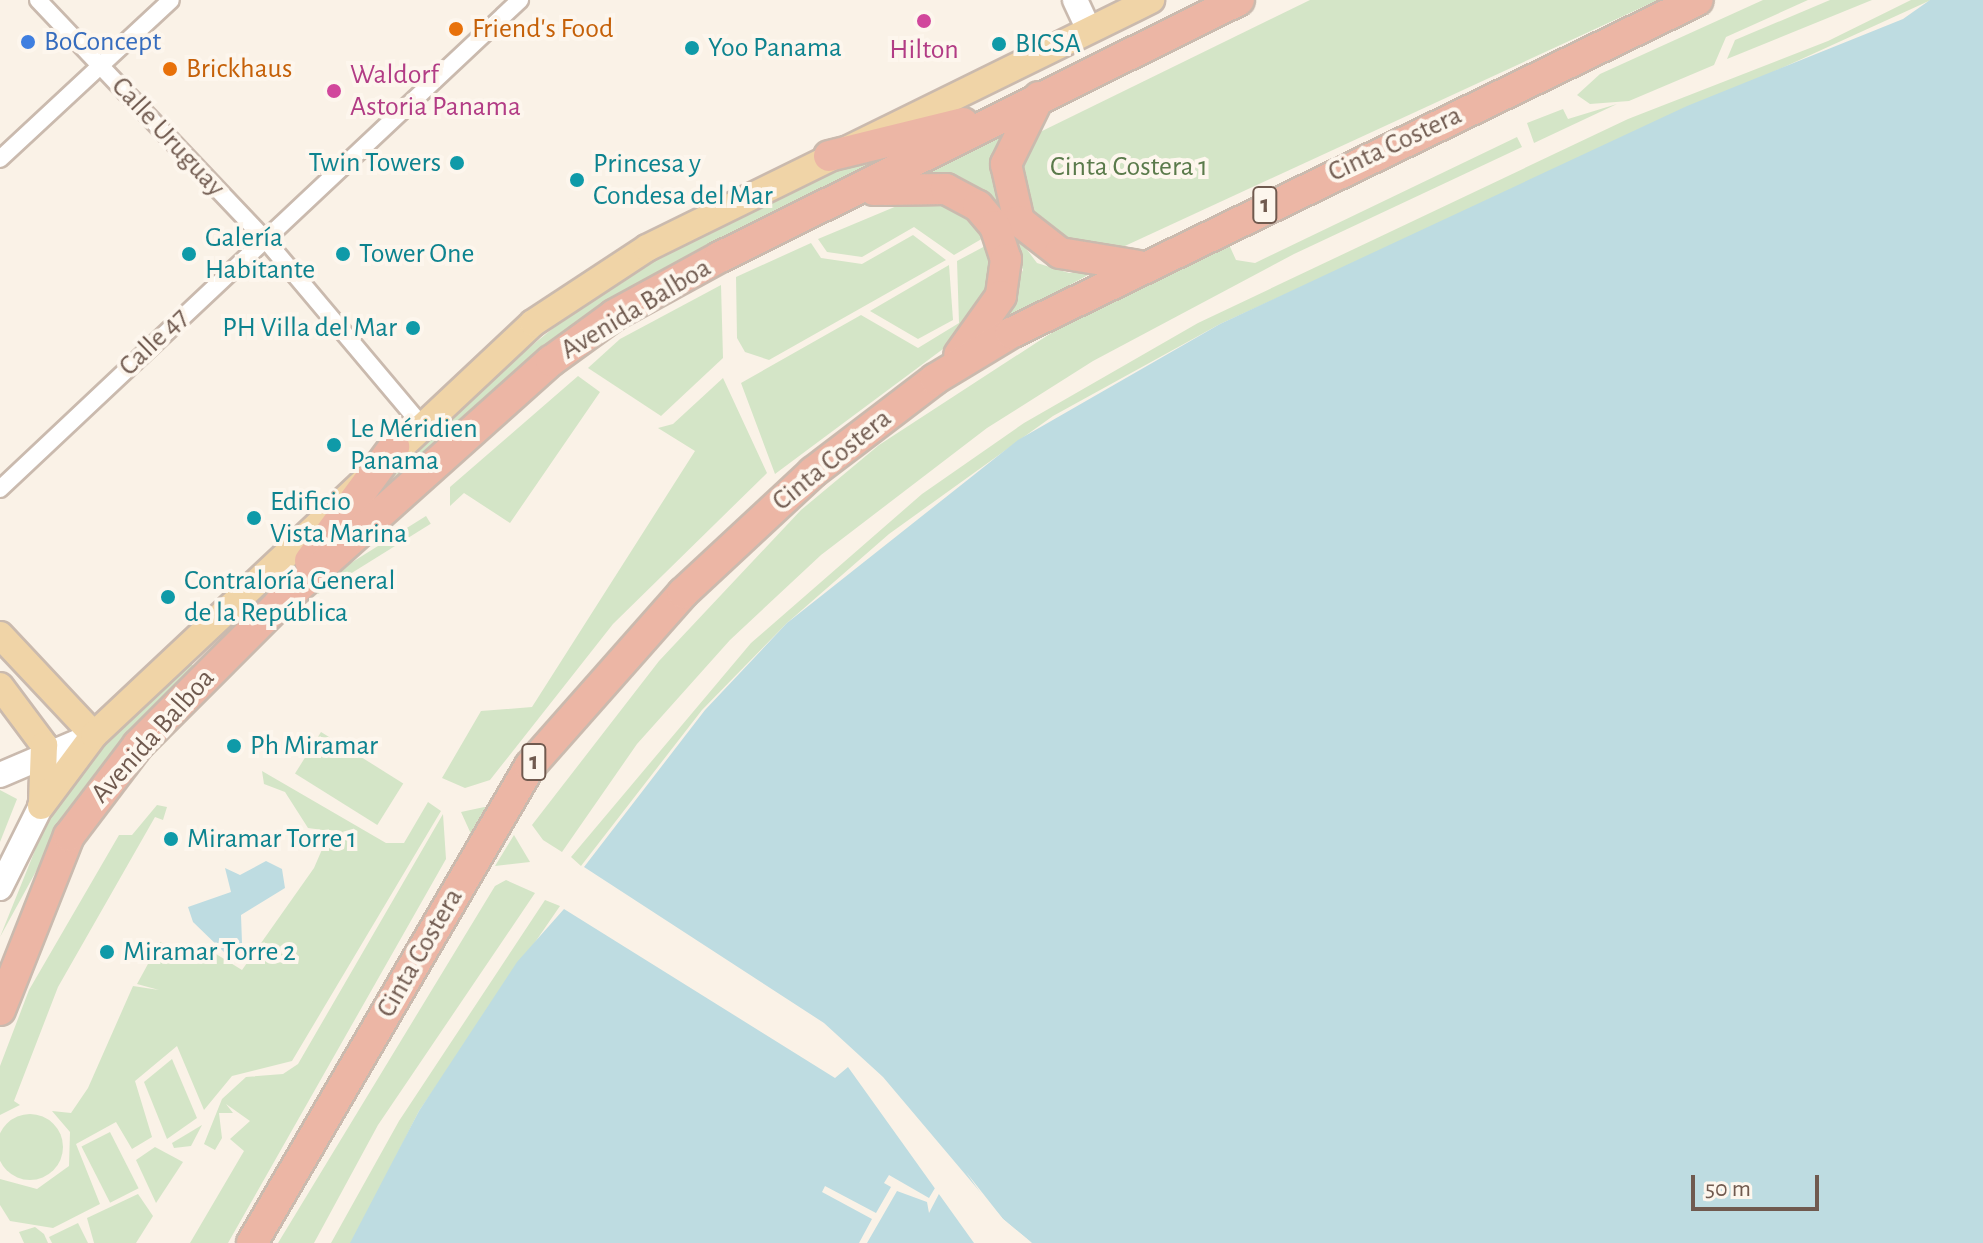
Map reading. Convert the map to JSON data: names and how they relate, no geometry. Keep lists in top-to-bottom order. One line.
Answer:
{"streets":{"highway":["Cinta Costera","1","Avenida Balboa"],"street":["Calle Uruguay","Calle 47"]},"crossings":[["Calle Uruguay","Avenida Balboa"],["Calle Uruguay","Calle 47"]],"parks":["Cinta Costera 1"],"places":["Hilton","Friend's Food","BoConcept","BICSA","Yoo Panama","Brickhaus","Waldorf Astoria Panama","Twin Towers","Princesa y Condesa del Mar","Galería Habitante","Tower One","PH Villa del Mar","Le Méridien Panama","Edificio Vista Marina","Contraloría General de la República","Ph Miramar","Miramar Torre 1","Miramar Torre 2"],"scale_bar":"50 m"}
